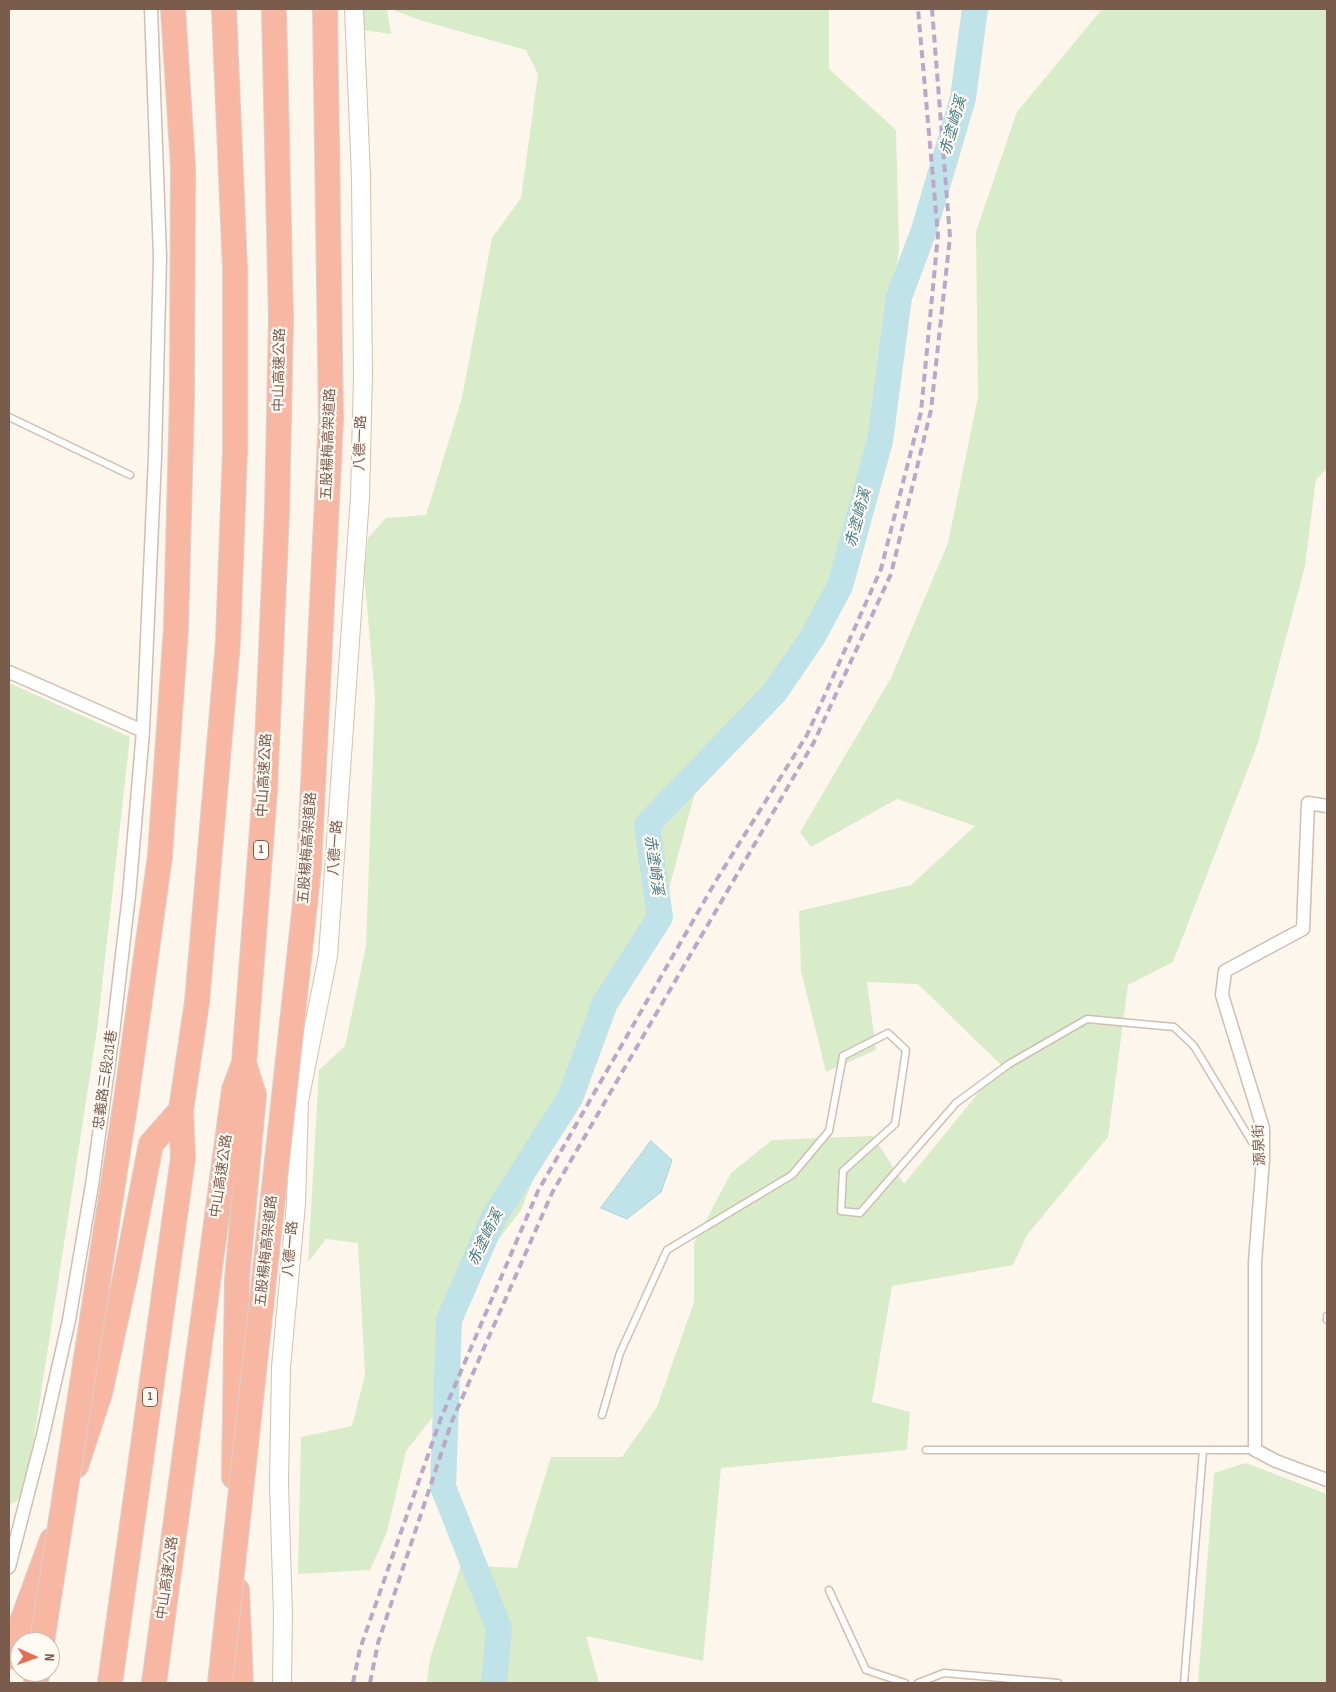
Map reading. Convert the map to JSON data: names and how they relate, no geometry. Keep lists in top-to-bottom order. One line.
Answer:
{"streets":{"highway":["中山高速公路","五股楊梅高架道路","1"],"street":["八德一路","忠義路三段231巷","源泉街"]},"water":["赤塗崎溪"],"north":"right"}
